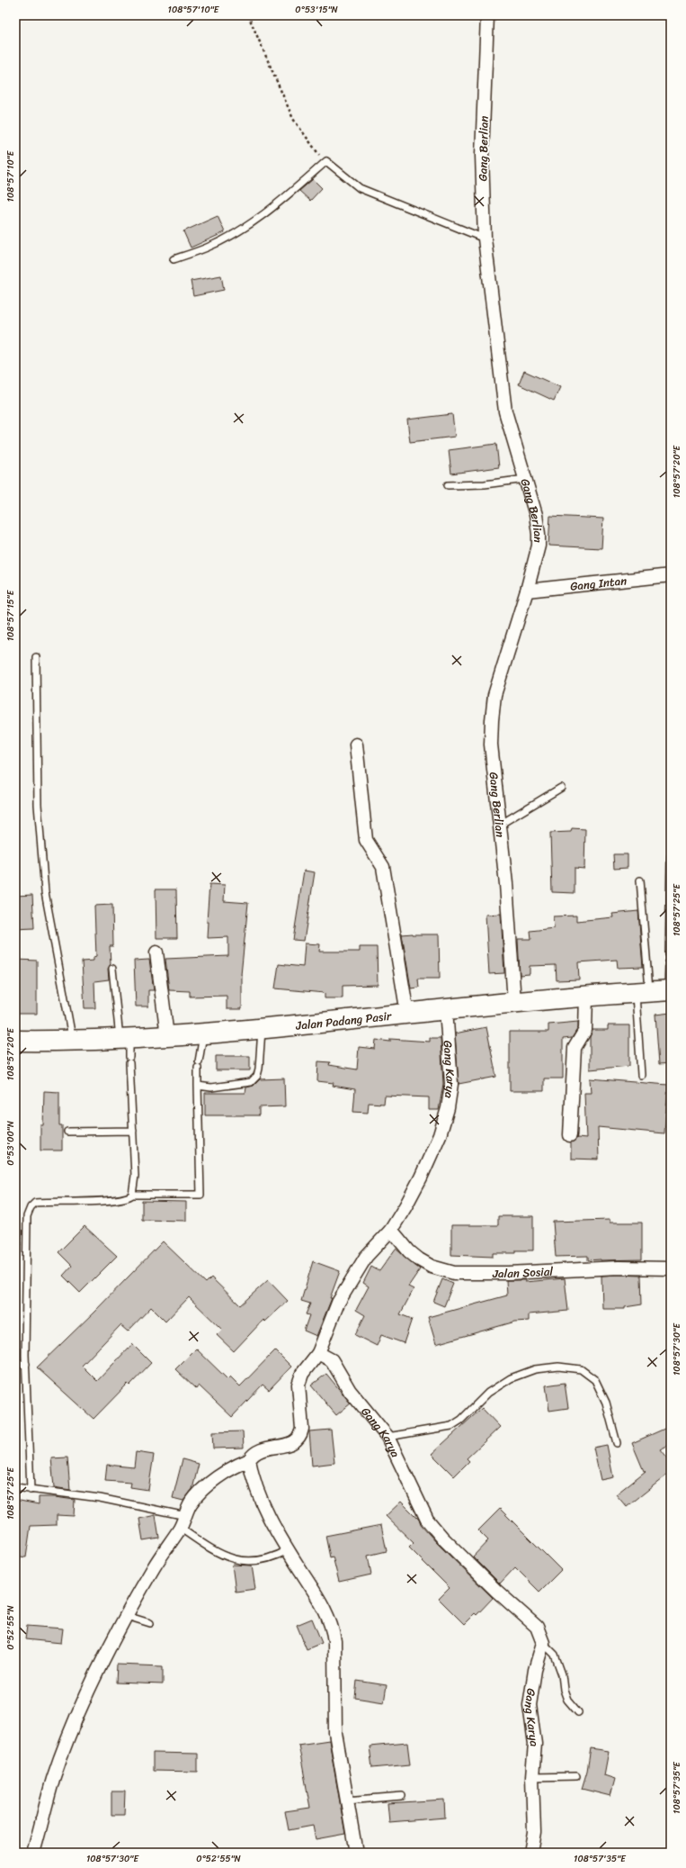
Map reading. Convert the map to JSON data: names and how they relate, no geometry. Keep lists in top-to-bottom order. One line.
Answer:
{"streets":{"highway":["Jalan Padang Pasir"],"street":["Gang Berlian","Gang Intan","Gang Karya","Jalan Sosial"]},"crossings":[["Gang Berlian","Gang Intan"],["Gang Berlian","Jalan Padang Pasir"],["Jalan Padang Pasir","Gang Karya"],["Gang Karya","Jalan Sosial"]],"coordinates":["108°57'10\"E","0°53'15\"N","108°57'20\"E","108°57'15\"E","108°57'25\"E","0°53'00\"N","108°57'30\"E","0°52'55\"N","108°57'35\"E"]}
